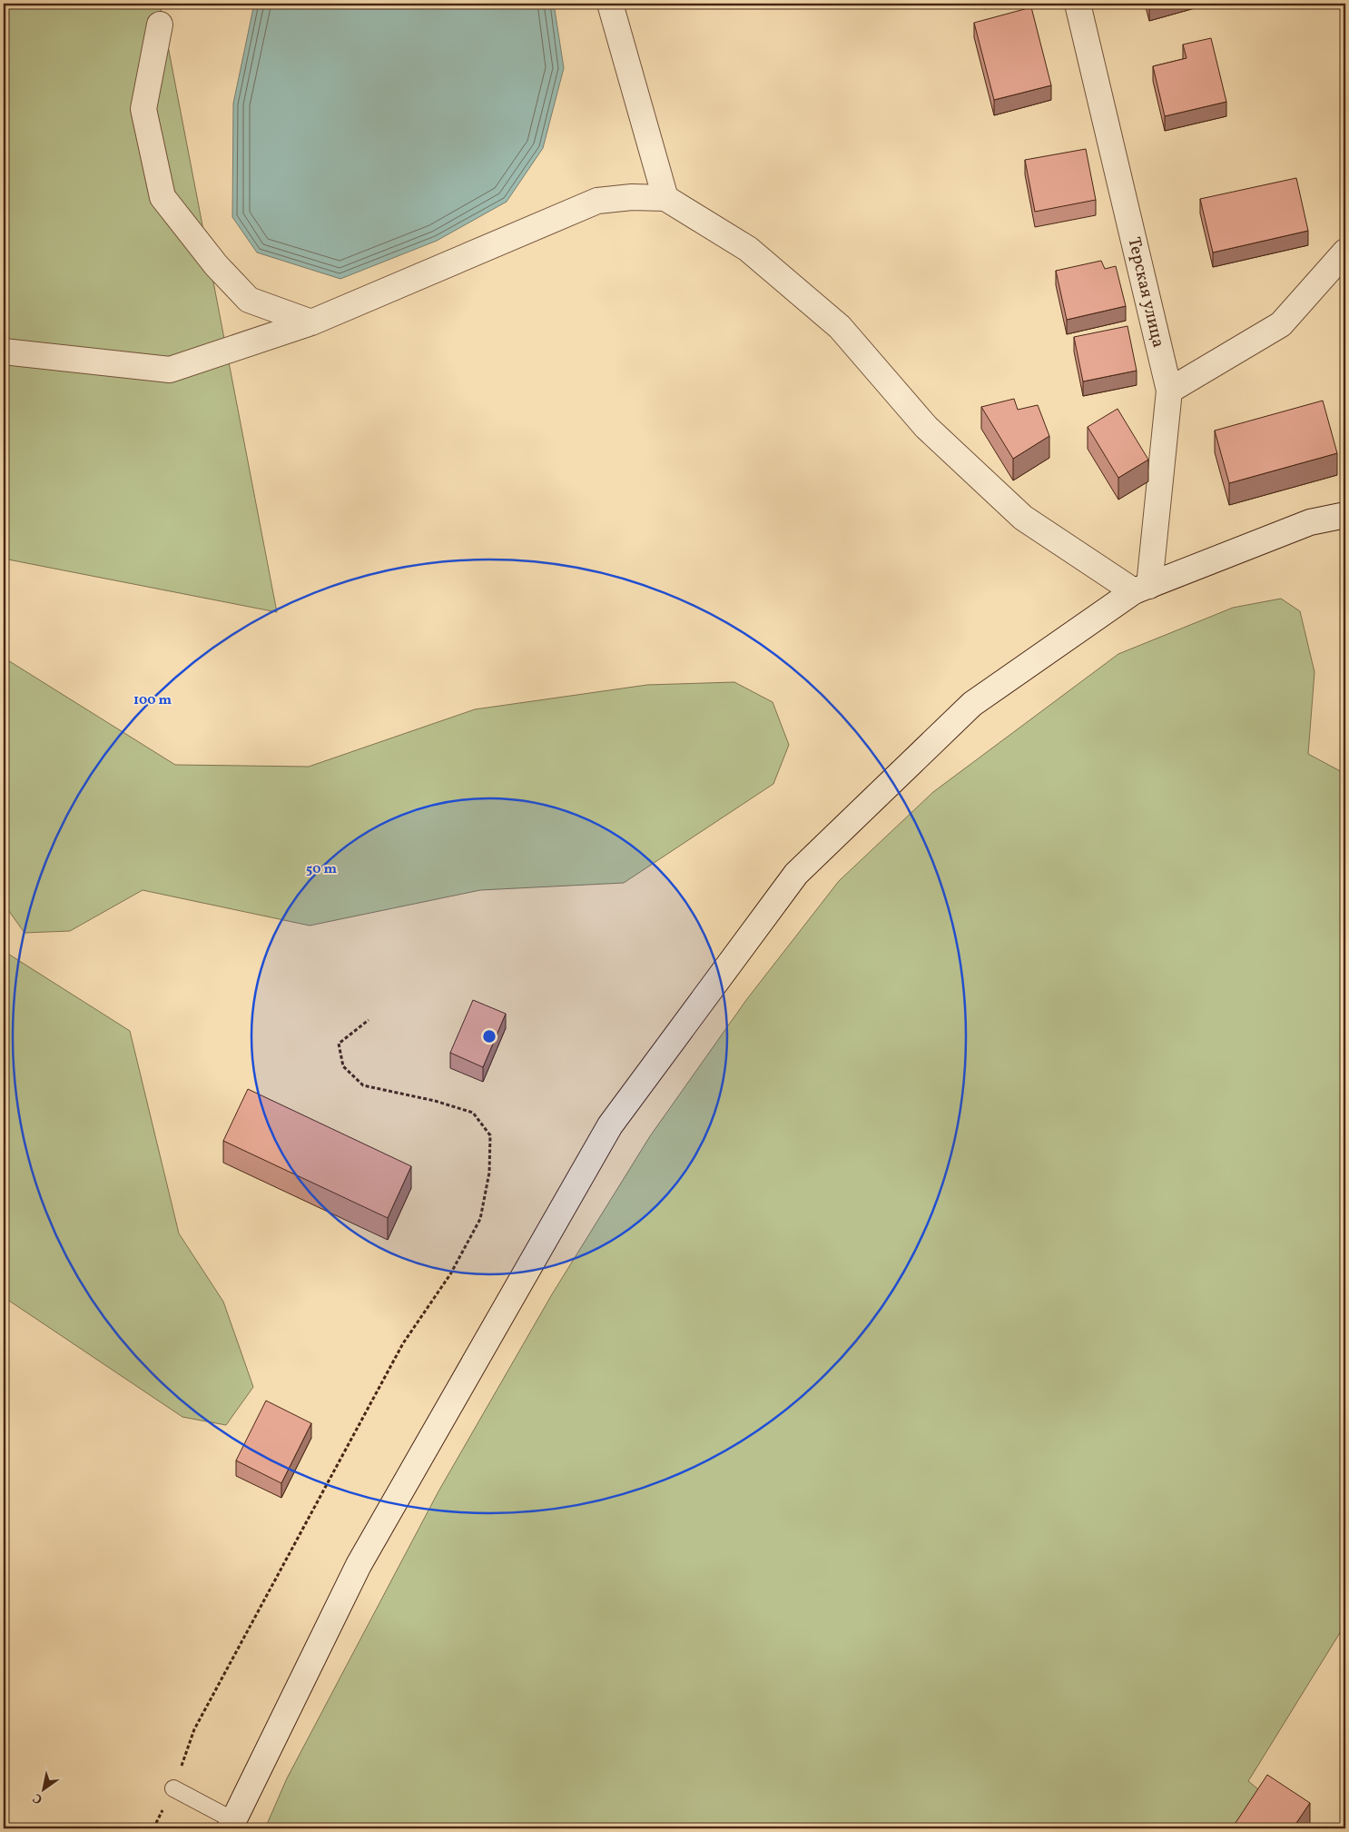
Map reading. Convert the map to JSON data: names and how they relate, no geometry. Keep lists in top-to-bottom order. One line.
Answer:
{"streets":{"street":["Терская улица"]},"north":"bottom left","rings":["100 m","50 m"]}
